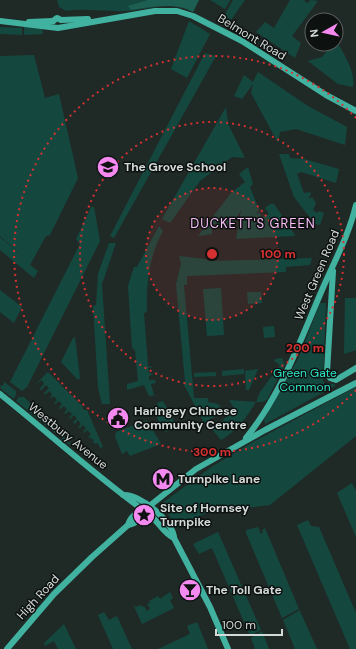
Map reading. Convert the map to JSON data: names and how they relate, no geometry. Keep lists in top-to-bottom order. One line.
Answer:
{"streets":{"main road":["Belmont Road","West Green Road","Westbury Avenue","High Road"]},"crossings":[["West Green Road","High Road"],["Westbury Avenue","High Road"]],"districts":["DUCKETT'S GREEN"],"parks":["Green Gate Common"],"places":{"school or university":["The Grove School"],"public building":["Haringey Chinese Community Centre"],"metro station":["Turnpike Lane"],"place":["Site of Hornsey Turnpike"],"bar":["The Toll Gate"]},"scale_bar":"100 m","north":"left","rings":["100 m","200 m","300 m"]}
